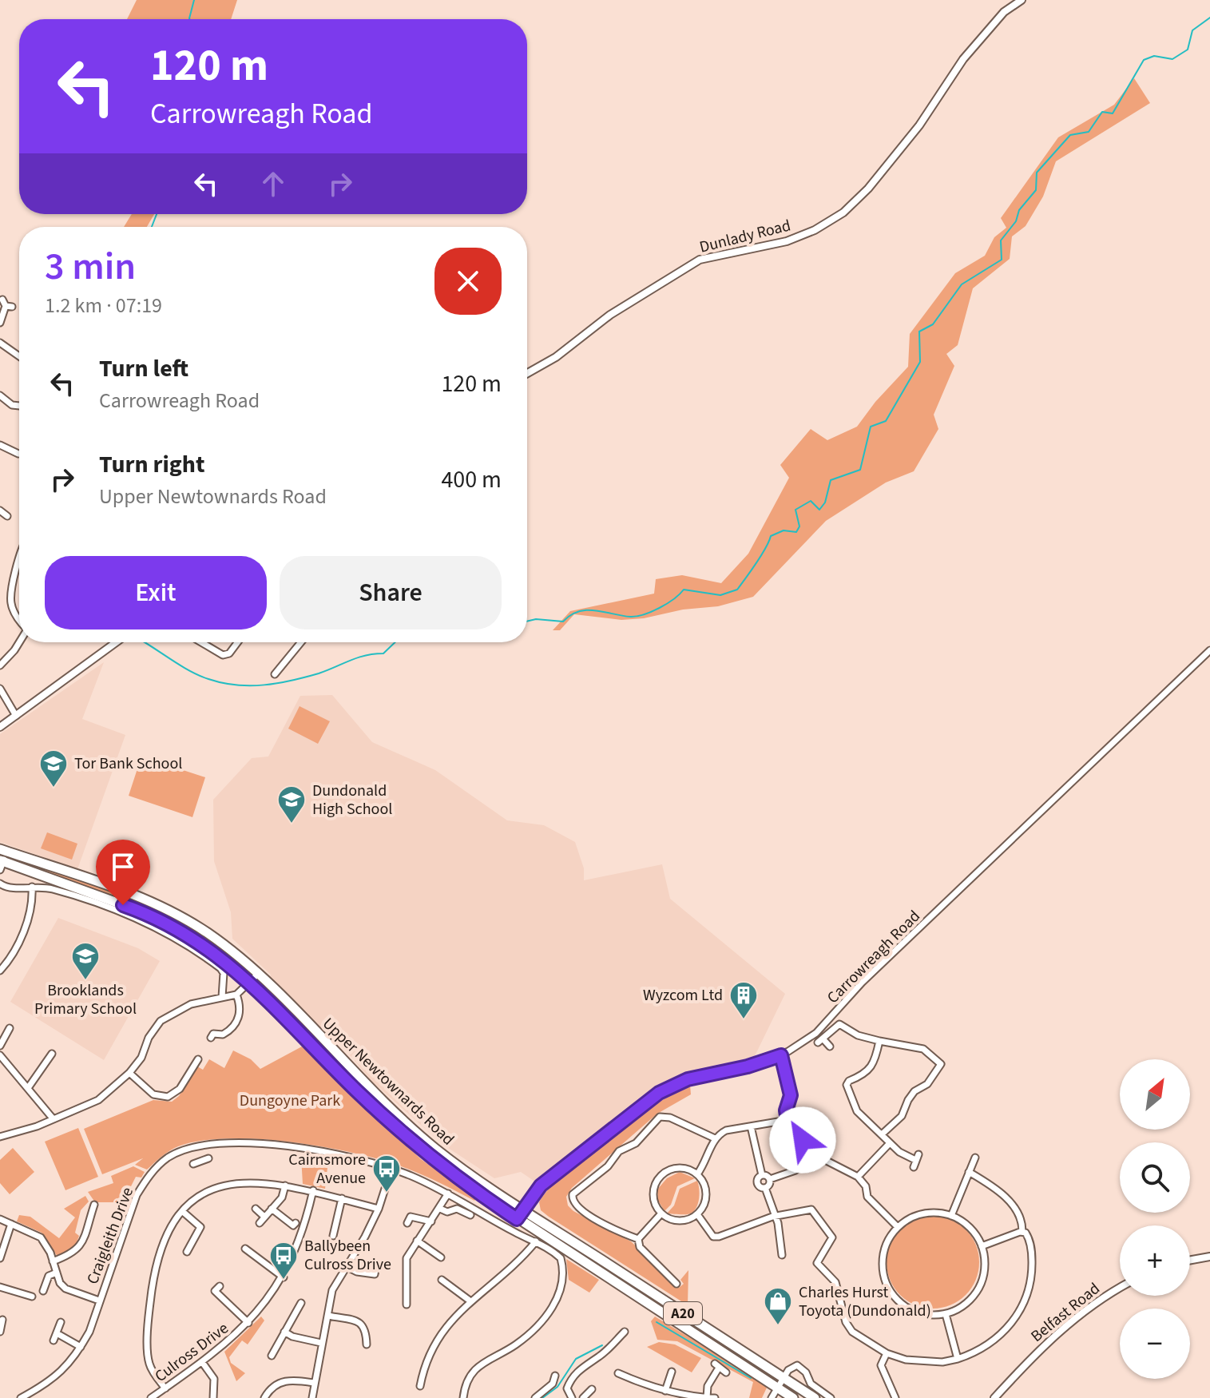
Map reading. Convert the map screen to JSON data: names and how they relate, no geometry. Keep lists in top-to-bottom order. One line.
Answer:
{"streets":{"highway":["Upper Newtownards Road","A20"],"street":["Dunlady Road","Carrowreagh Road","Craigleith Drive","Belfast Road","Culross Drive"]},"crossings":[["Carrowreagh Road","Upper Newtownards Road"]],"parks":["Dungoyne Park"],"places":{"school or university":["Tor Bank School","Dundonald High School","Brooklands Primary School"],"building":["Wyzcom Ltd"],"bus stop":["Cairnsmore Avenue","Ballybeen Culross Drive"],"shop":["Charles Hurst Toyota (Dundonald)"]},"north":"top right","page":{"turn":["120 m","Carrowreagh Road"],"heading":["3 min","1.2 km · 07:19"],"list":[{"name":"Turn left","note":"Carrowreagh Road","value":"120 m"},{"name":"Turn right","note":"Upper Newtownards Road","value":"400 m"}],"buttons":["Exit","Share"],"map_buttons":["+","−"]}}
